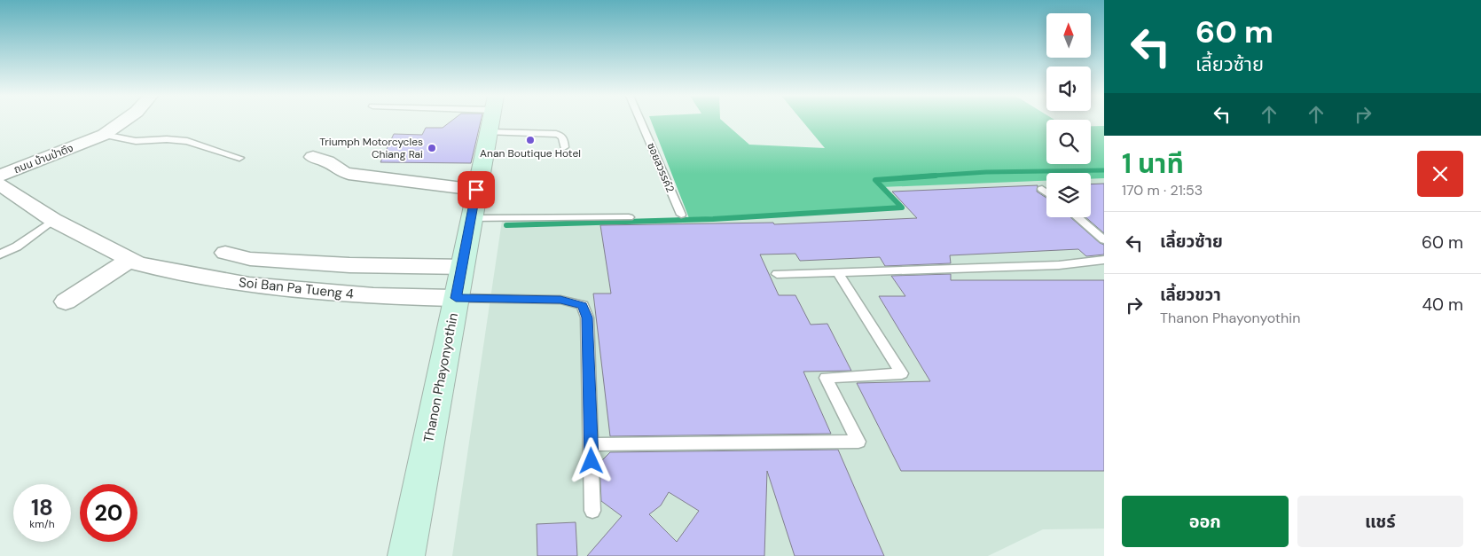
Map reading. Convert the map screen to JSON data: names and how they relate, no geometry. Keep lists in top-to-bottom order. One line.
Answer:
{"streets":{"main road":["Thanon Phayonyothin"],"street":["ถนน บ้านป่าตึง","Soi Ban Pa Tueng 4"],"lane":["ซอยสวรรค์2"]},"crossings":[["Soi Ban Pa Tueng 4","Thanon Phayonyothin"]],"places":["Anan Boutique Hotel","Triumph Motorcycles Chiang Rai"],"north":"top","page":{"turn":["60 m","เลี้ยวซ้าย"],"heading":["1 นาที","170 m · 21:53"],"list":[{"name":"เลี้ยวซ้าย","value":"60 m"},{"name":"เลี้ยวขวา","note":"Thanon Phayonyothin","value":"40 m"}],"speed":"18 km/h","limit":"20","buttons":["ออก","แชร์"]}}
